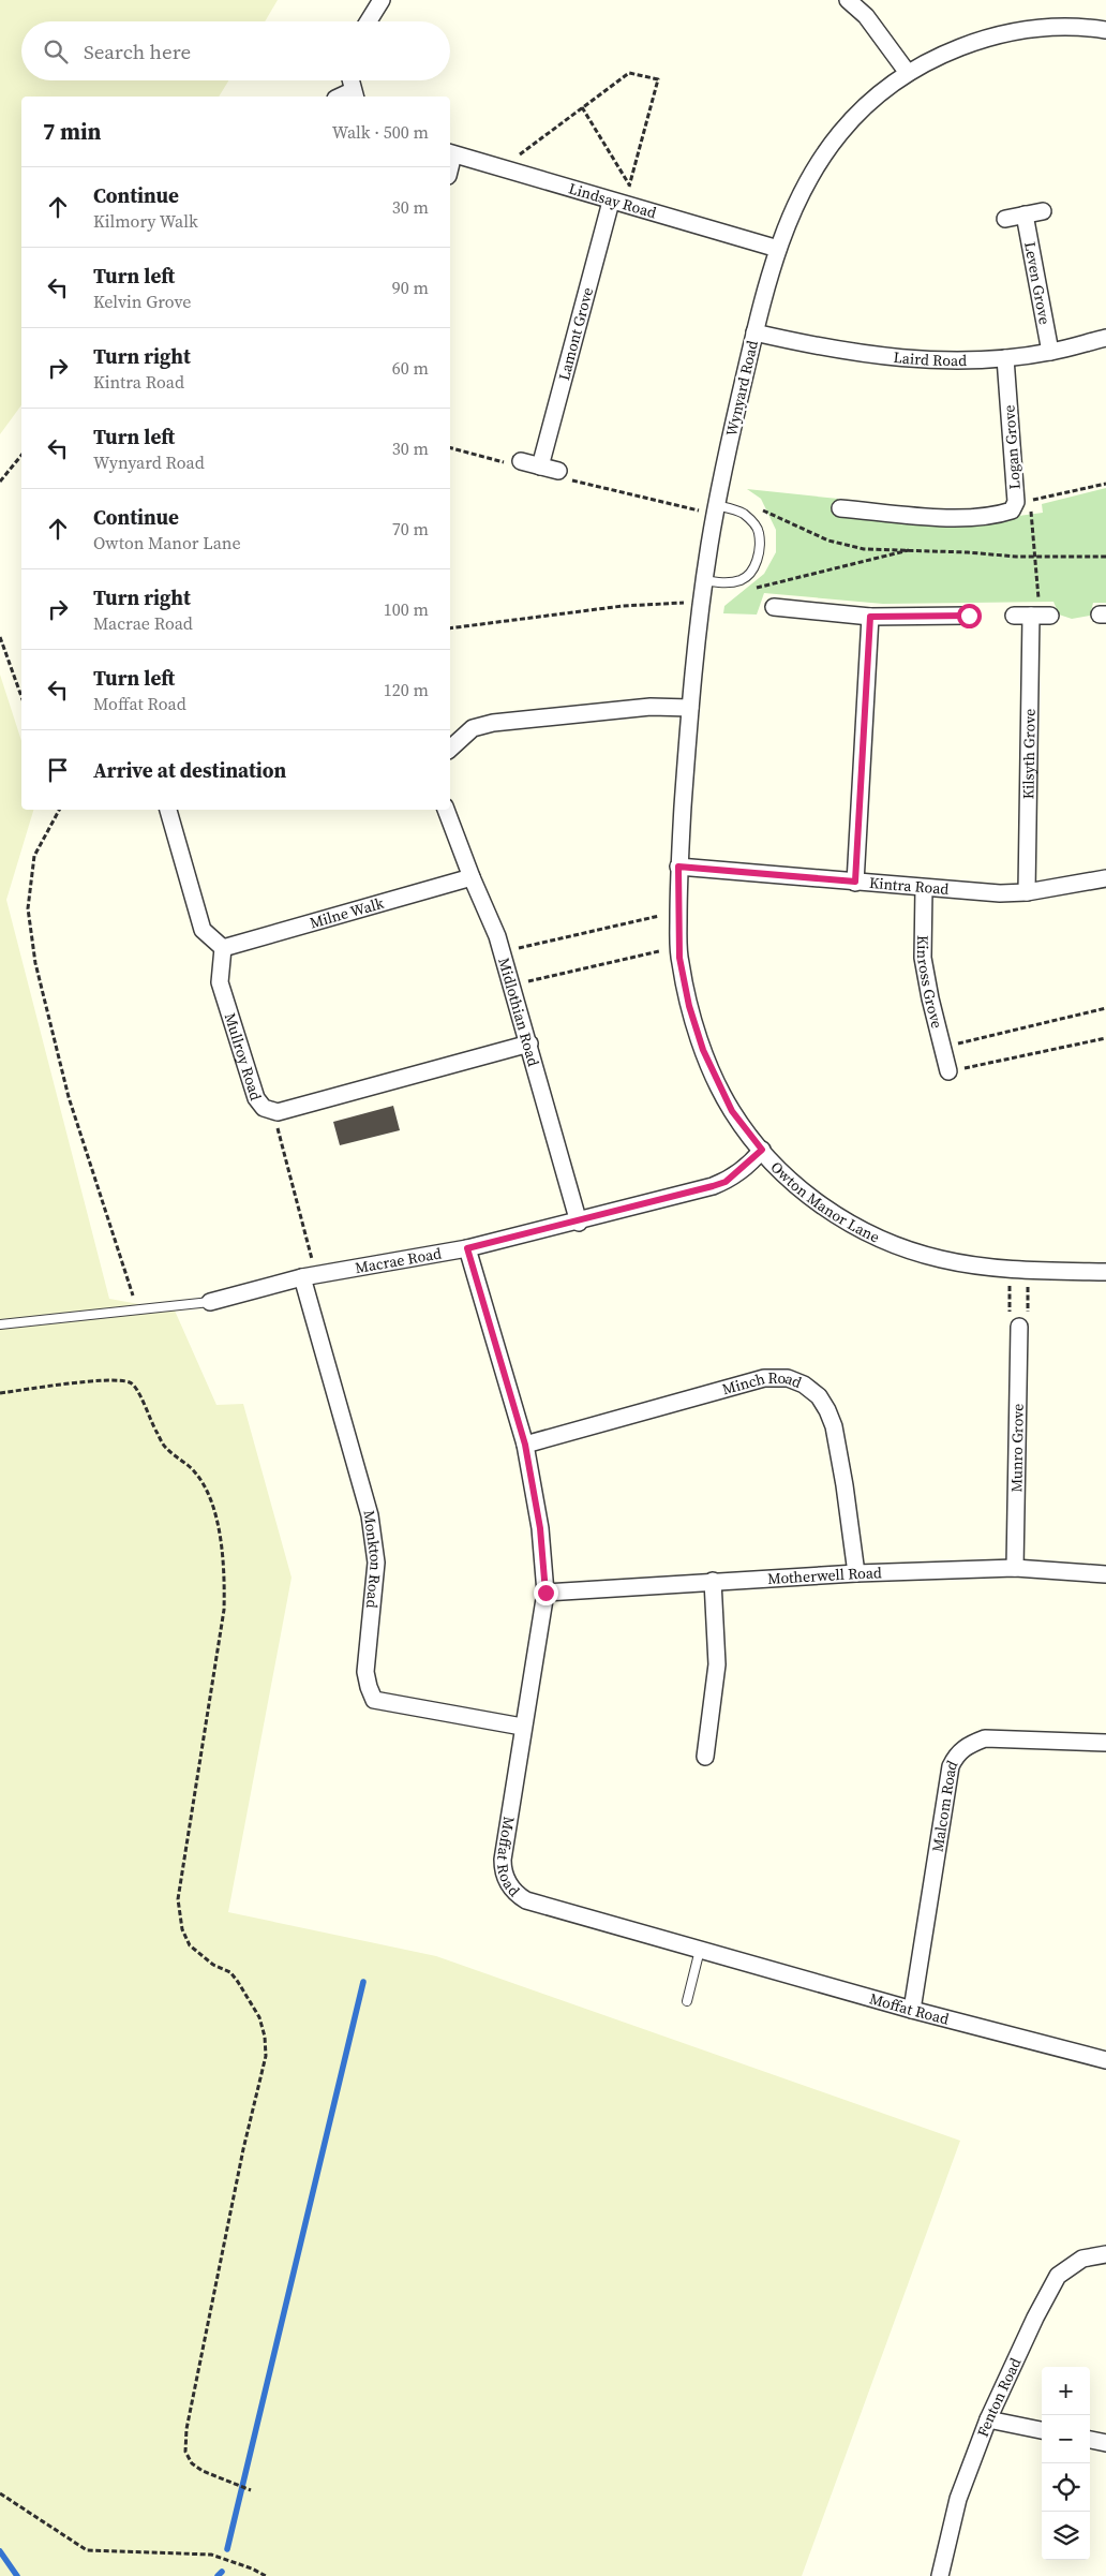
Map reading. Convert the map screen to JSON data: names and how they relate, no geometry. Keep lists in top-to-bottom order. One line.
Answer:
{"streets":{"street":["Lindsay Road","Leven Grove","Lamont Grove","Laird Road","Wynyard Road","Logan Grove","Kilsyth Grove","Kintra Road","Milne Walk","Kinross Grove","Midlothian Road","Mullroy Road","Owton Manor Lane","Macrae Road","Minch Road","Munro Grove","Monkton Road","Motherwell Road","Malcom Road","Moffat Road","Fenton Road"]},"crossings":[["Lindsay Road","Lamont Grove"],["Lindsay Road","Wynyard Road"],["Leven Grove","Laird Road"],["Laird Road","Wynyard Road"],["Laird Road","Logan Grove"],["Wynyard Road","Kintra Road"],["Wynyard Road","Owton Manor Lane"],["Kilsyth Grove","Kintra Road"],["Kintra Road","Kinross Grove"],["Milne Walk","Midlothian Road"],["Milne Walk","Mullroy Road"],["Midlothian Road","Mullroy Road"],["Midlothian Road","Macrae Road"],["Owton Manor Lane","Macrae Road"],["Macrae Road","Monkton Road"],["Macrae Road","Moffat Road"],["Minch Road","Motherwell Road"],["Minch Road","Moffat Road"],["Munro Grove","Motherwell Road"],["Monkton Road","Moffat Road"],["Motherwell Road","Moffat Road"],["Malcom Road","Moffat Road"]],"page":{"search":"Search here","heading":["7 min","Walk · 500 m"],"list":[["Continue","Kilmory Walk","30 m"],["Turn left","Kelvin Grove","90 m"],["Turn right","Kintra Road","60 m"],["Turn left","Wynyard Road","30 m"],["Continue","Owton Manor Lane","70 m"],["Turn right","Macrae Road","100 m"],["Turn left","Moffat Road","120 m"],"Arrive at destination"],"map_buttons":["+","−"]}}
